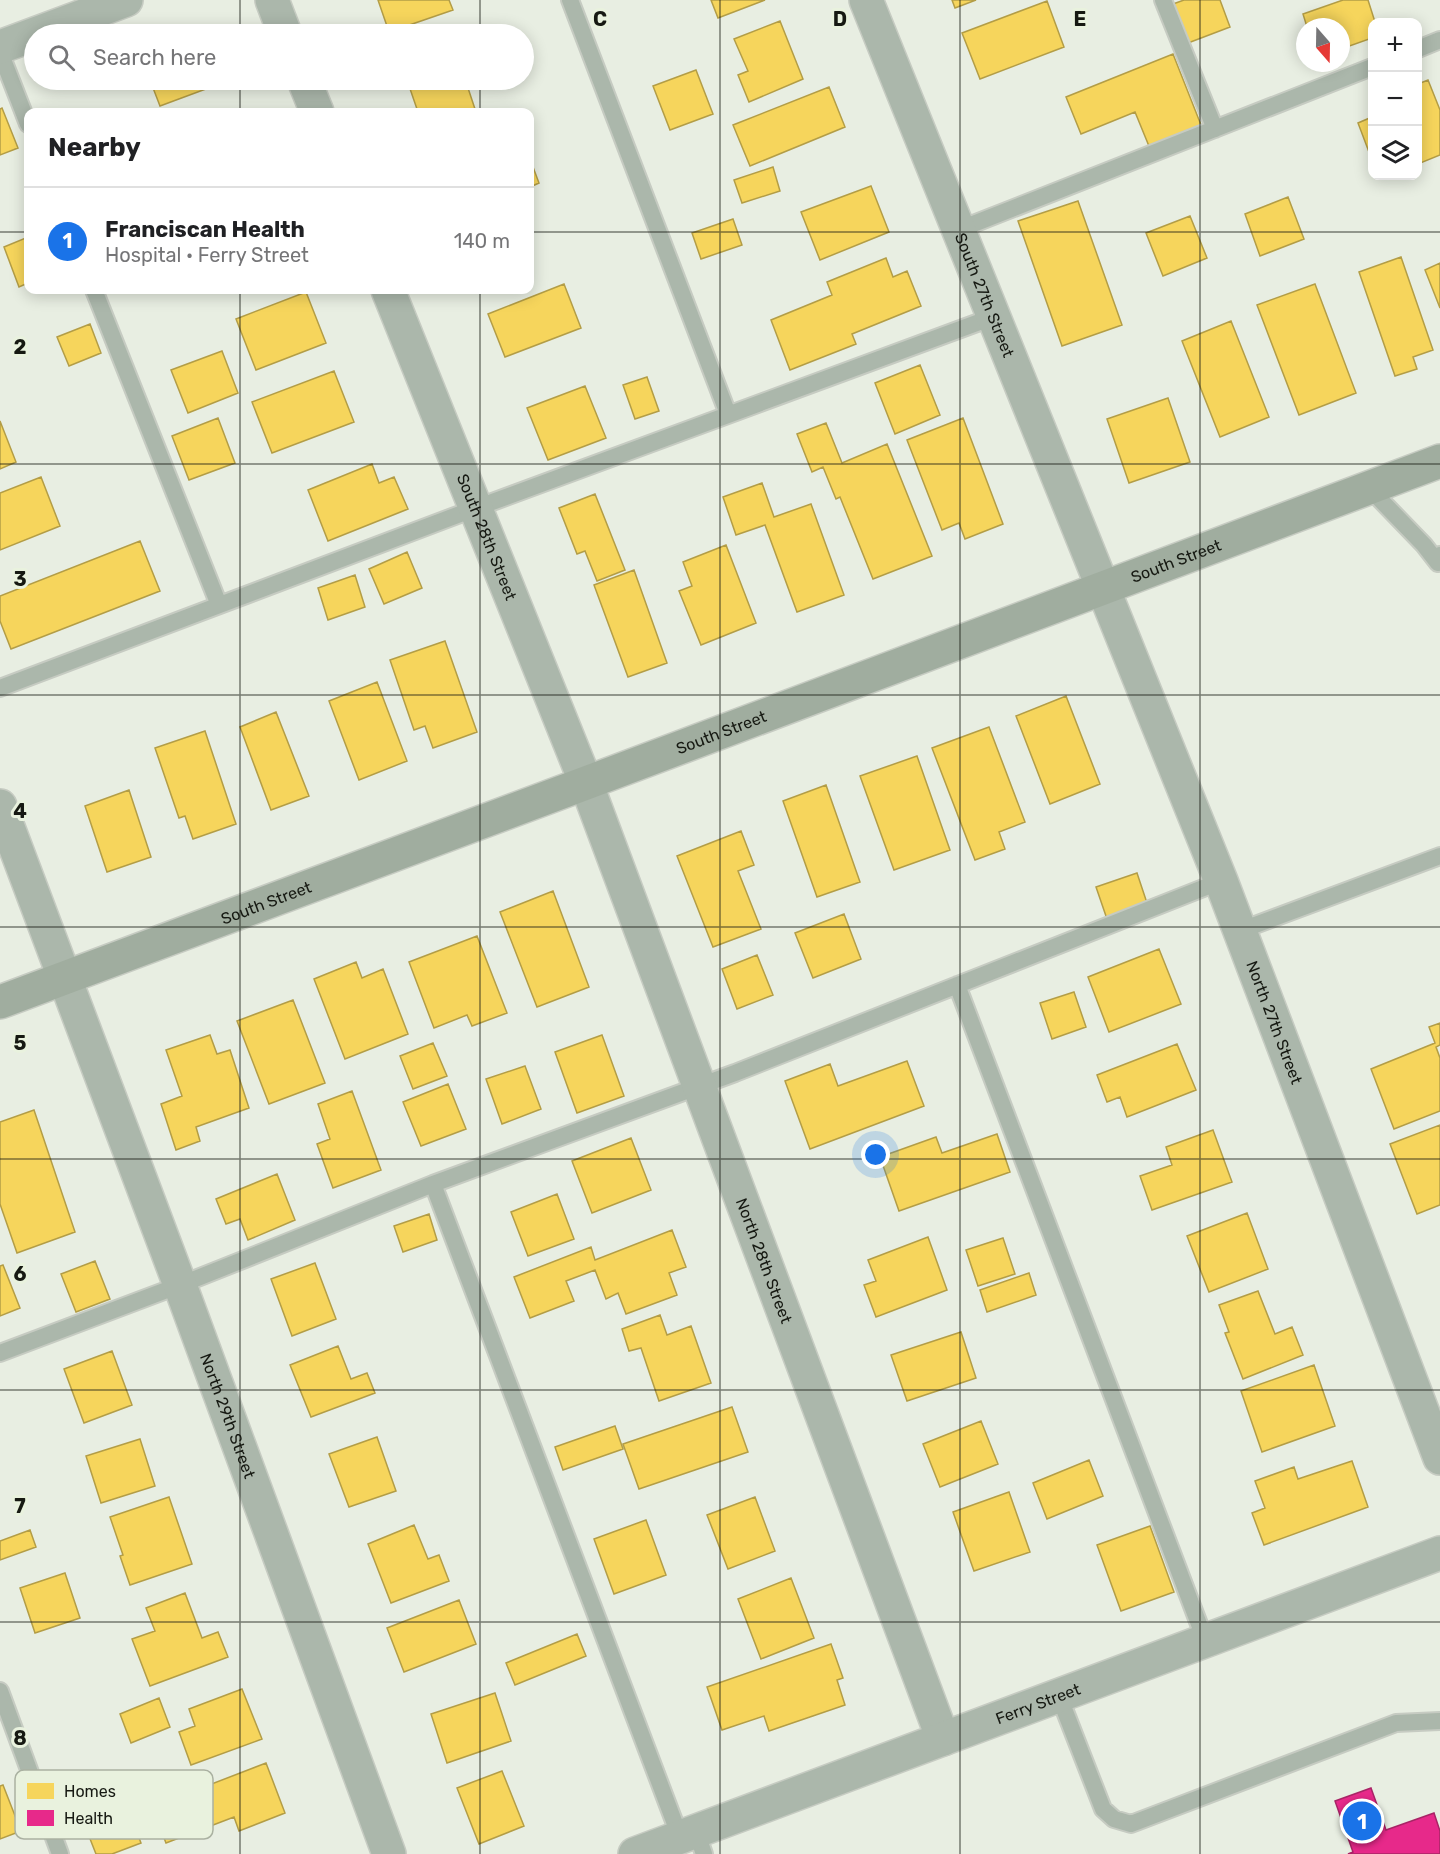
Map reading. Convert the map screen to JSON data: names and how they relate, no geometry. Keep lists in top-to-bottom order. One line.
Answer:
{"streets":{"main road":["South Street"],"street":["South 27th Street","South 28th Street","North 27th Street","North 28th Street","North 29th Street","Ferry Street"]},"crossings":[["South 27th Street","South Street"],["South 27th Street","North 27th Street"],["South 28th Street","South Street"],["South 28th Street","North 28th Street"],["South Street","North 27th Street"],["South Street","North 28th Street"],["South Street","North 29th Street"],["North 28th Street","Ferry Street"]],"legend":["Homes","Health"],"north":"bottom","page":{"map_buttons":["+","−"],"search":"Search here","heading":"Nearby","list":[{"mark":"1","name":"Franciscan Health","note":"Hospital · Ferry Street","value":"140 m"}],"pins":"1"},"grid":{"columns":["C","D","E"],"rows":["2","3","4","5","6","7","8"]}}
